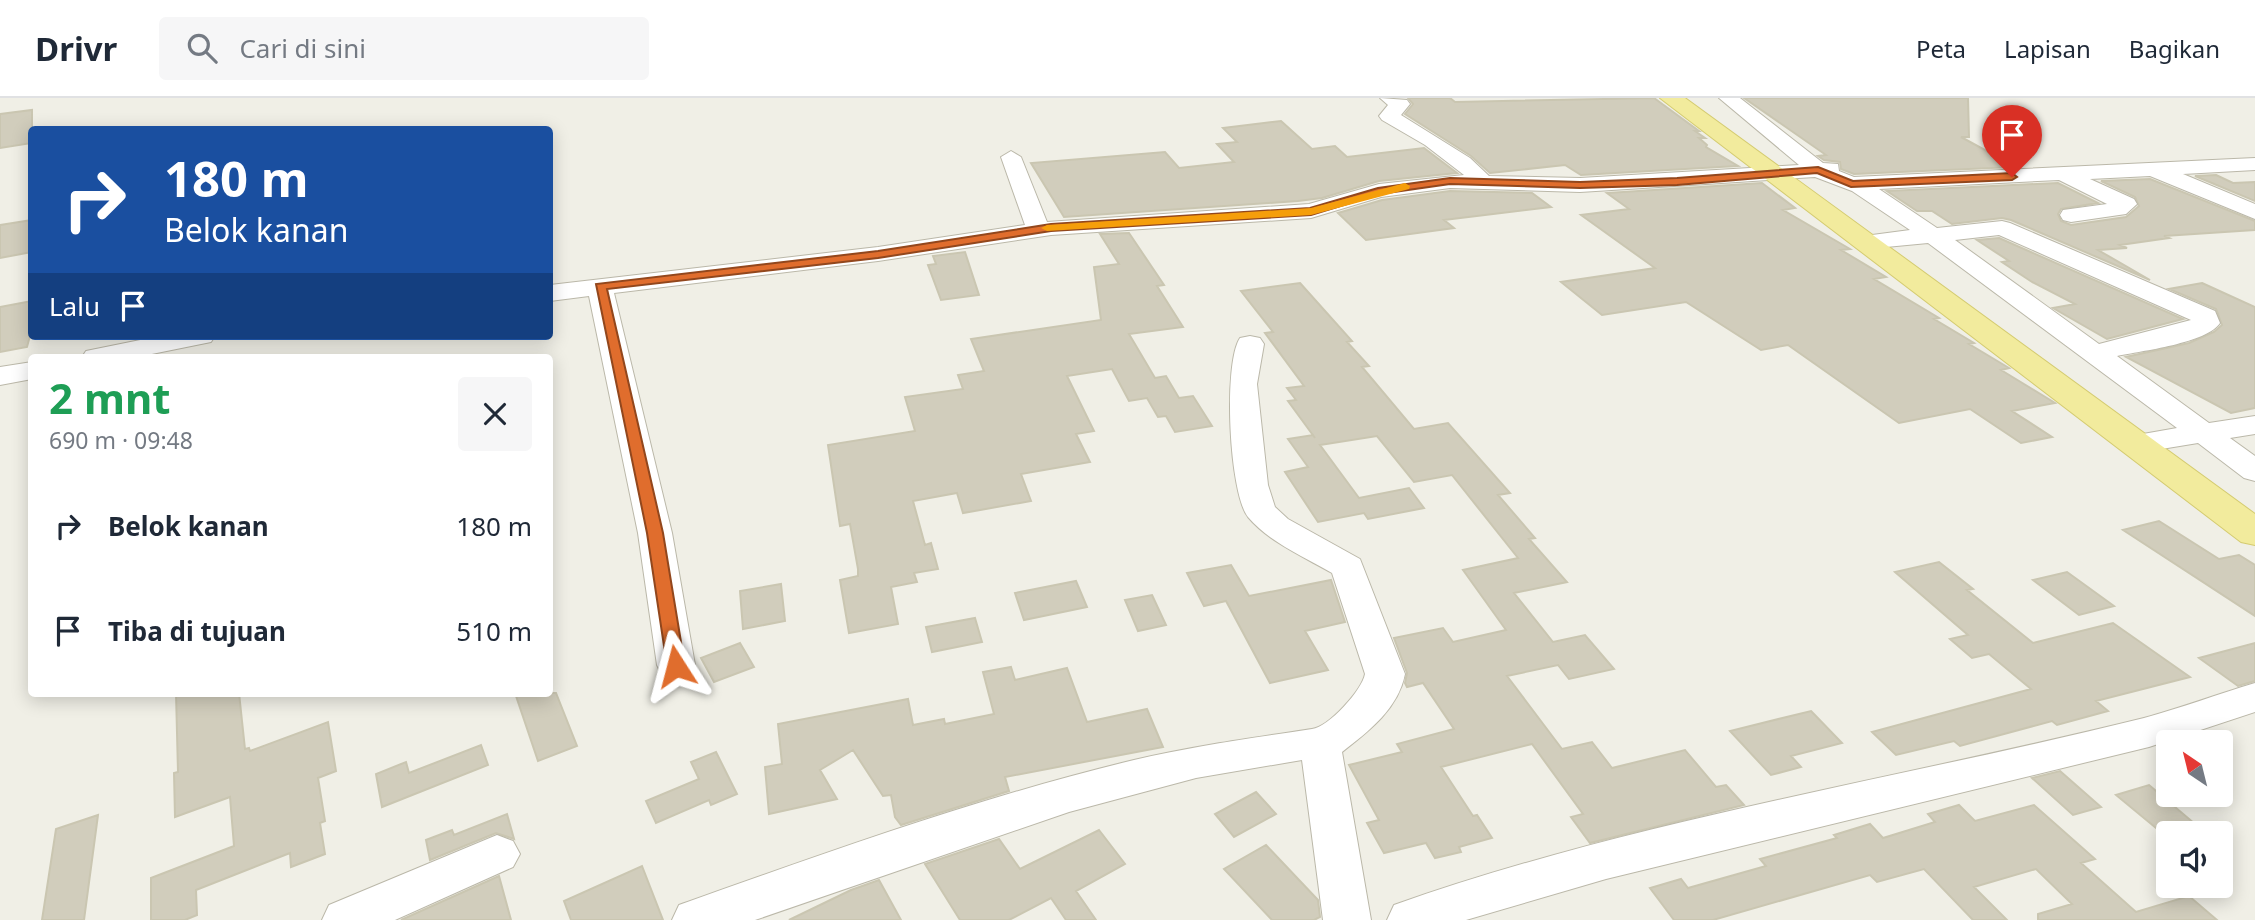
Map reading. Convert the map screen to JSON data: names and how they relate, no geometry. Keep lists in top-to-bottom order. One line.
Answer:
{"north":"top left","page":{"header":"Drivr","search":"Cari di sini","nav":["Peta","Lapisan","Bagikan"],"turn":["180 m","Belok kanan"],"then":"Lalu","heading":["2 mnt","690 m · 09:48"],"list":[{"name":"Belok kanan","value":"180 m"},{"name":"Tiba di tujuan","value":"510 m"}]}}
